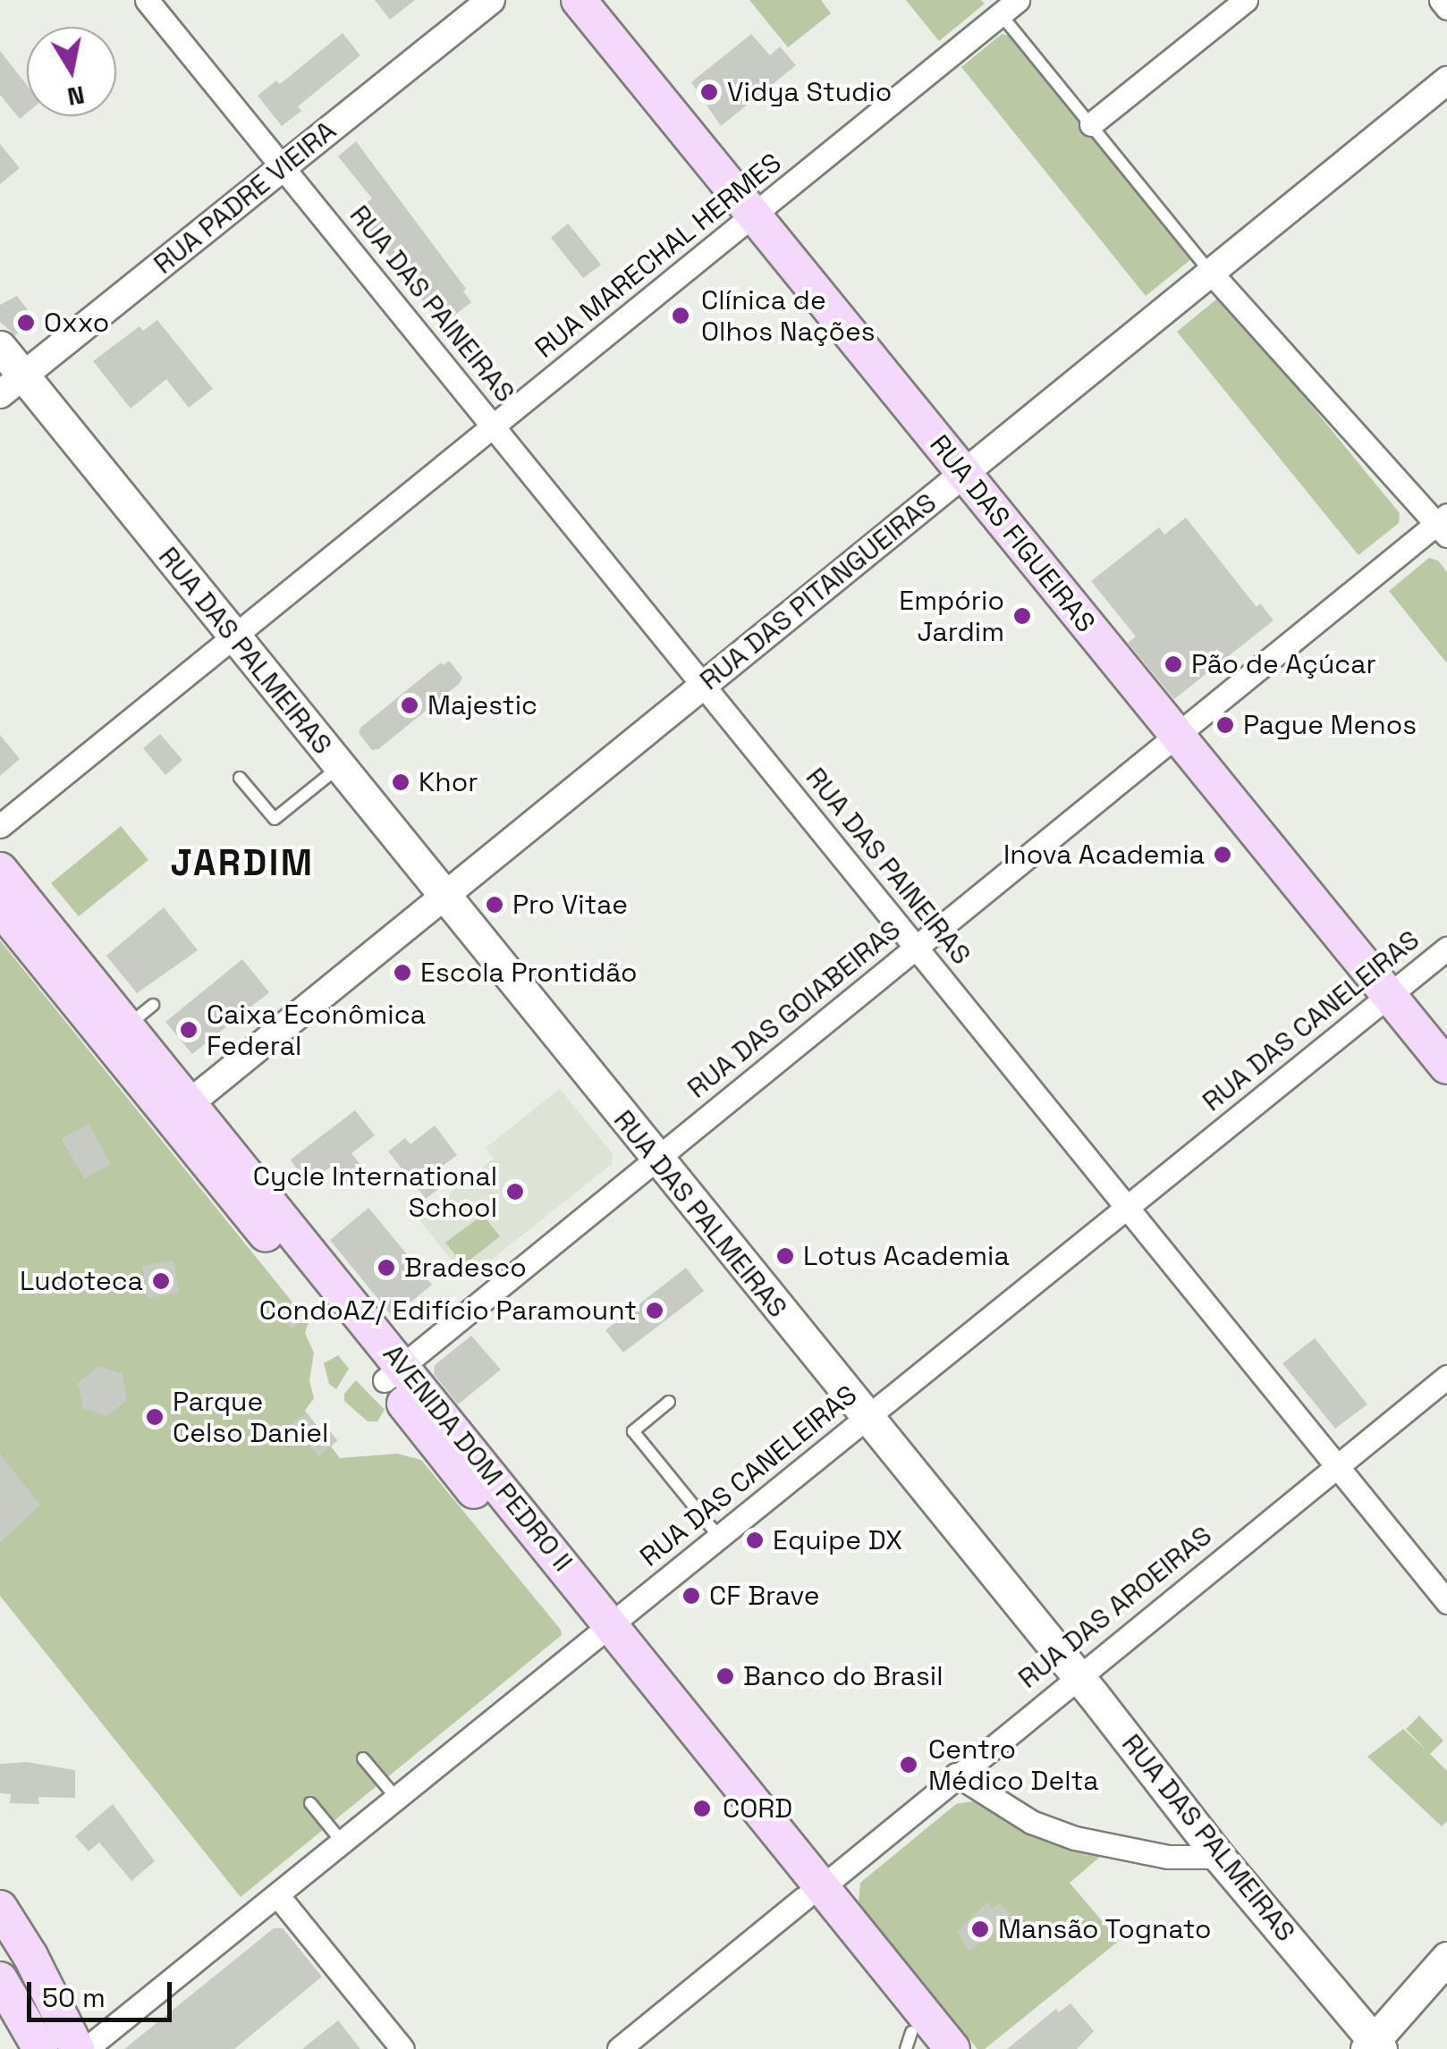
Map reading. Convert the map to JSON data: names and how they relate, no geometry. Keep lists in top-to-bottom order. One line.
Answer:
{"streets":{"main road":["RUA DAS FIGUEIRAS","RUA DAS PALMEIRAS","AVENIDA DOM PEDRO II"],"street":["RUA PADRE VIEIRA","RUA MARECHAL HERMES","RUA DAS PAINEIRAS","RUA DAS PITANGUEIRAS","RUA DAS GOIABEIRAS","RUA DAS CANELEIRAS","RUA DAS AROEIRAS"]},"crossings":[["RUA PADRE VIEIRA","RUA DAS PAINEIRAS"],["RUA PADRE VIEIRA","RUA DAS PALMEIRAS"],["RUA MARECHAL HERMES","RUA DAS PAINEIRAS"],["RUA MARECHAL HERMES","RUA DAS FIGUEIRAS"],["RUA MARECHAL HERMES","RUA DAS PALMEIRAS"],["RUA DAS PAINEIRAS","RUA DAS PITANGUEIRAS"],["RUA DAS PAINEIRAS","RUA DAS GOIABEIRAS"],["RUA DAS PAINEIRAS","RUA DAS CANELEIRAS"],["RUA DAS PAINEIRAS","RUA DAS AROEIRAS"],["RUA DAS FIGUEIRAS","RUA DAS PITANGUEIRAS"],["RUA DAS FIGUEIRAS","RUA DAS GOIABEIRAS"],["RUA DAS FIGUEIRAS","RUA DAS CANELEIRAS"],["RUA DAS PITANGUEIRAS","RUA DAS PALMEIRAS"],["RUA DAS PITANGUEIRAS","AVENIDA DOM PEDRO II"],["RUA DAS PALMEIRAS","RUA DAS GOIABEIRAS"],["RUA DAS PALMEIRAS","RUA DAS CANELEIRAS"],["RUA DAS PALMEIRAS","RUA DAS AROEIRAS"],["RUA DAS GOIABEIRAS","AVENIDA DOM PEDRO II"],["RUA DAS CANELEIRAS","AVENIDA DOM PEDRO II"],["AVENIDA DOM PEDRO II","RUA DAS AROEIRAS"]],"districts":["JARDIM"],"places":["Vidya Studio","Clínica de Olhos Nações","Oxxo","Empório Jardim","Pão de Açúcar","Majestic","Pague Menos","Khor","Inova Academia","Pro Vitae","Escola Prontidão","Caixa Econômica Federal","Cycle International School","Lotus Academia","Bradesco","Ludoteca","CondoAZ/ Edifício Paramount","Parque Celso Daniel","Equipe DX","CF Brave","Banco do Brasil","Centro Médico Delta","CORD","Mansão Tognato"],"scale_bar":"50 m","north":"bottom"}
